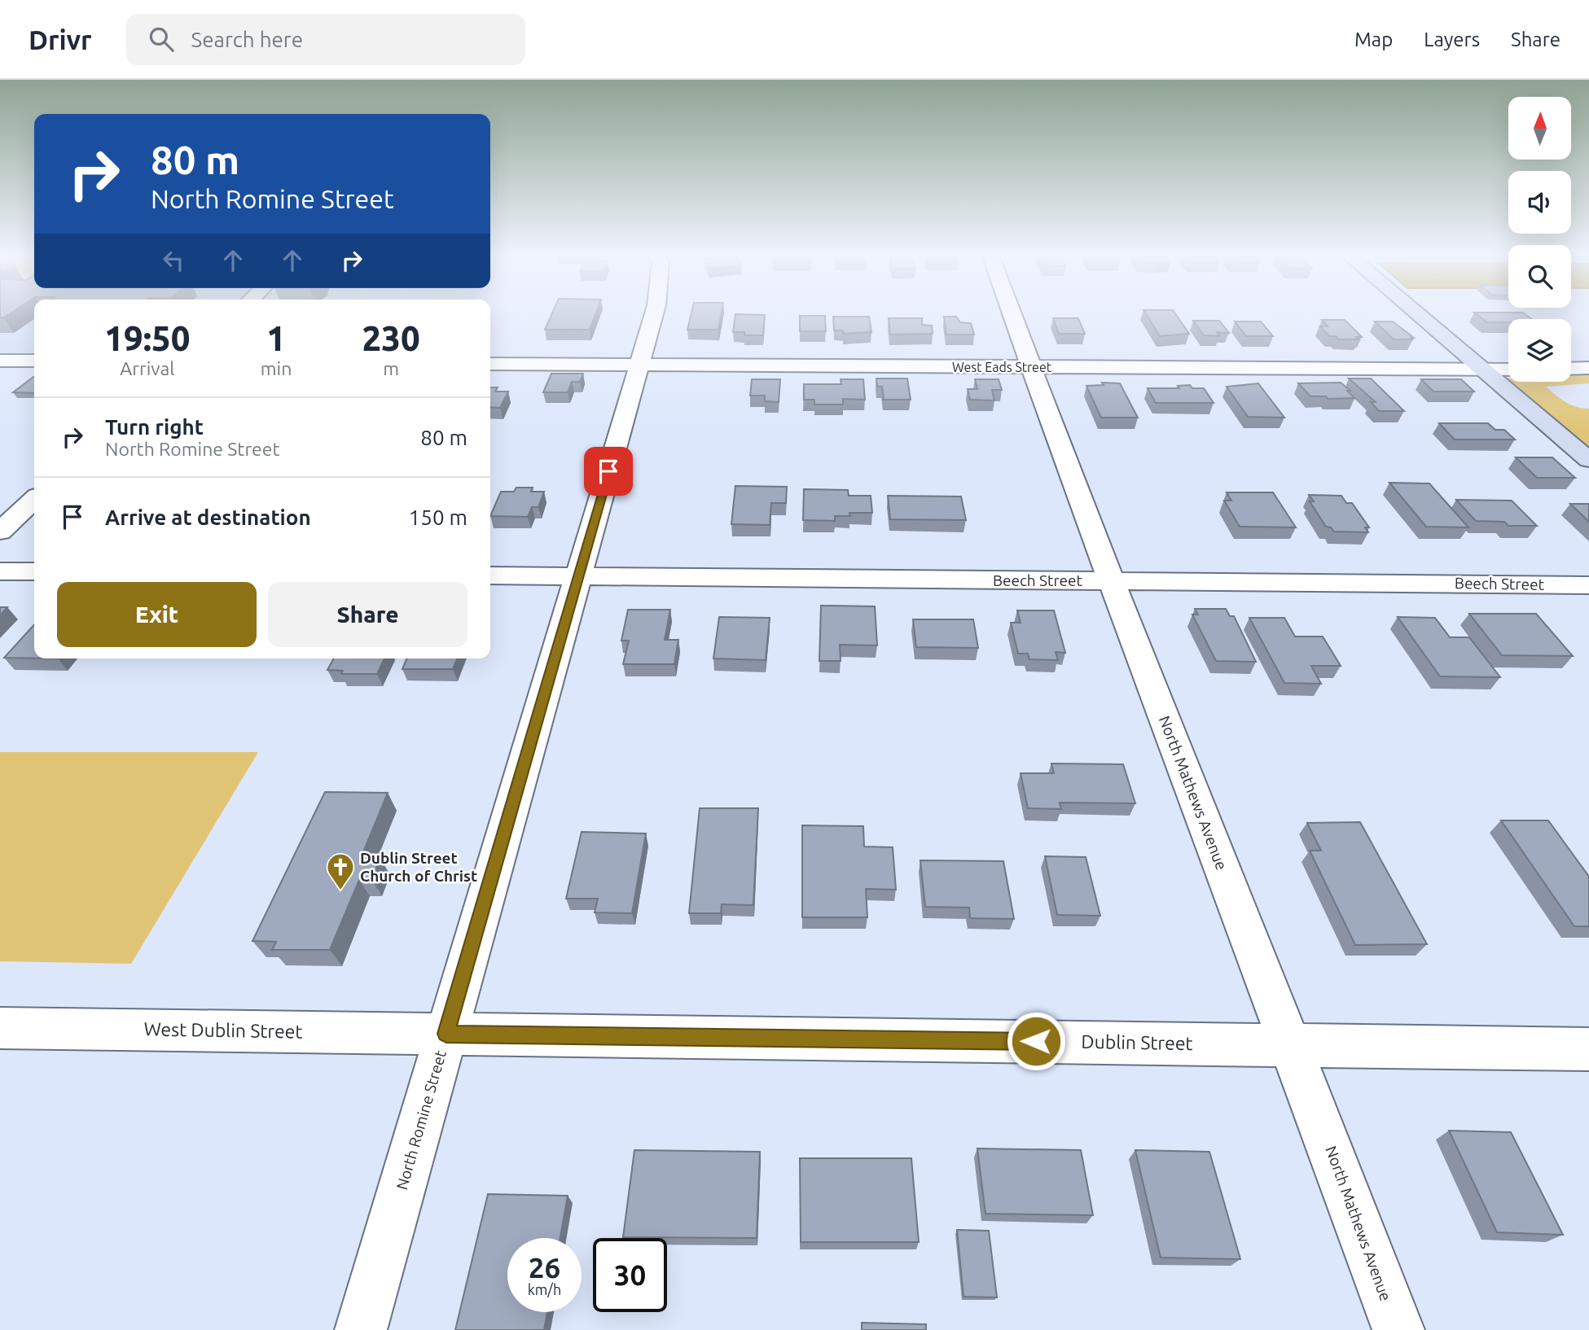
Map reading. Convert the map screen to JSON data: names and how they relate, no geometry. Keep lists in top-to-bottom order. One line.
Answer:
{"streets":{"street":["West Eads Street","Beech Street","North Mathews Avenue","West Dublin Street","Dublin Street","North Romine Street"]},"crossings":[["West Eads Street","North Mathews Avenue"],["West Eads Street","North Romine Street"],["Beech Street","North Mathews Avenue"],["Beech Street","North Romine Street"],["North Mathews Avenue","Dublin Street"],["West Dublin Street","Dublin Street"],["West Dublin Street","North Romine Street"],["Dublin Street","North Romine Street"]],"places":{"church":["Dublin Street Church of Christ"]},"north":"top","page":{"header":"Drivr","search":"Search here","nav":["Map","Layers","Share"],"turn":["80 m","North Romine Street"],"eta":["19:50","Arrival","1","min","230","m"],"list":[{"name":"Turn right","note":"North Romine Street","value":"80 m"},{"name":"Arrive at destination","value":"150 m"}],"buttons":["Exit","Share"],"speed":"26 km/h","limit":"30"}}
